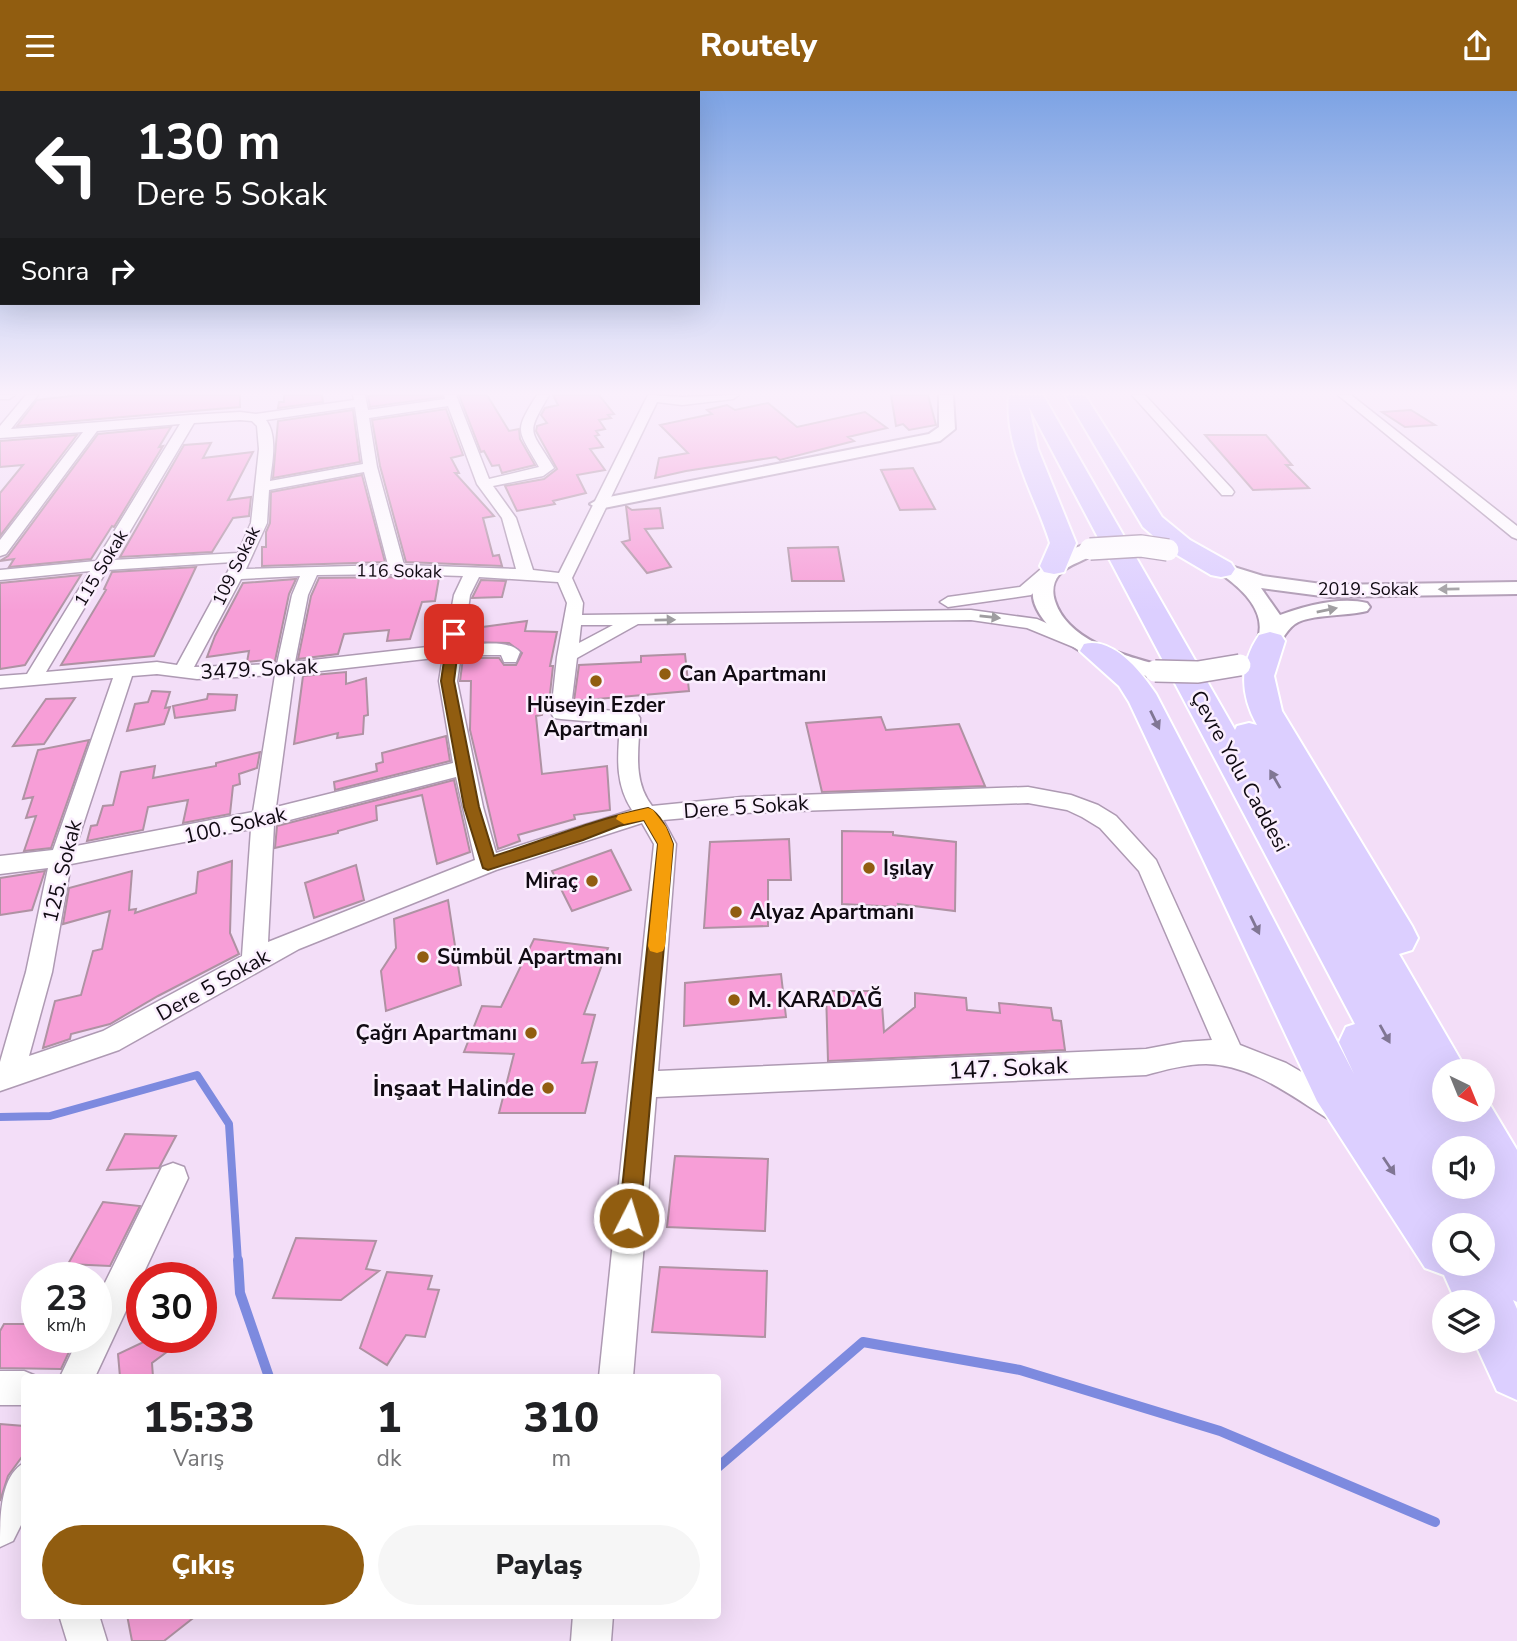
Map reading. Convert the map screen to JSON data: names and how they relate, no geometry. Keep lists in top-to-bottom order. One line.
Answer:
{"streets":{"highway":["Çevre Yolu Caddesi"],"street":["109 Sokak","115 Sokak","116 Sokak","2019. Sokak","3479. Sokak","Dere 5 Sokak","100. Sokak","125. Sokak","147. Sokak"]},"crossings":[["109 Sokak","116 Sokak"],["109 Sokak","3479. Sokak"],["115 Sokak","3479. Sokak"],["3479. Sokak","125. Sokak"],["Dere 5 Sokak","125. Sokak"],["Dere 5 Sokak","147. Sokak"],["100. Sokak","125. Sokak"]],"places":["Can Apartmanı","Hüseyin Ezder Apartmanı","Işılay","Miraç","Alyaz Apartmanı","Sümbül Apartmanı","M. KARADAĞ","Çağrı Apartmanı","İnşaat Halinde"],"north":"bottom right","page":{"header":"Routely","turn":["130 m","Dere 5 Sokak"],"then":"Sonra","speed":"23 km/h","limit":"30","eta":["15:33","Varış","1","dk","310","m"],"buttons":["Çıkış","Paylaş"]}}
